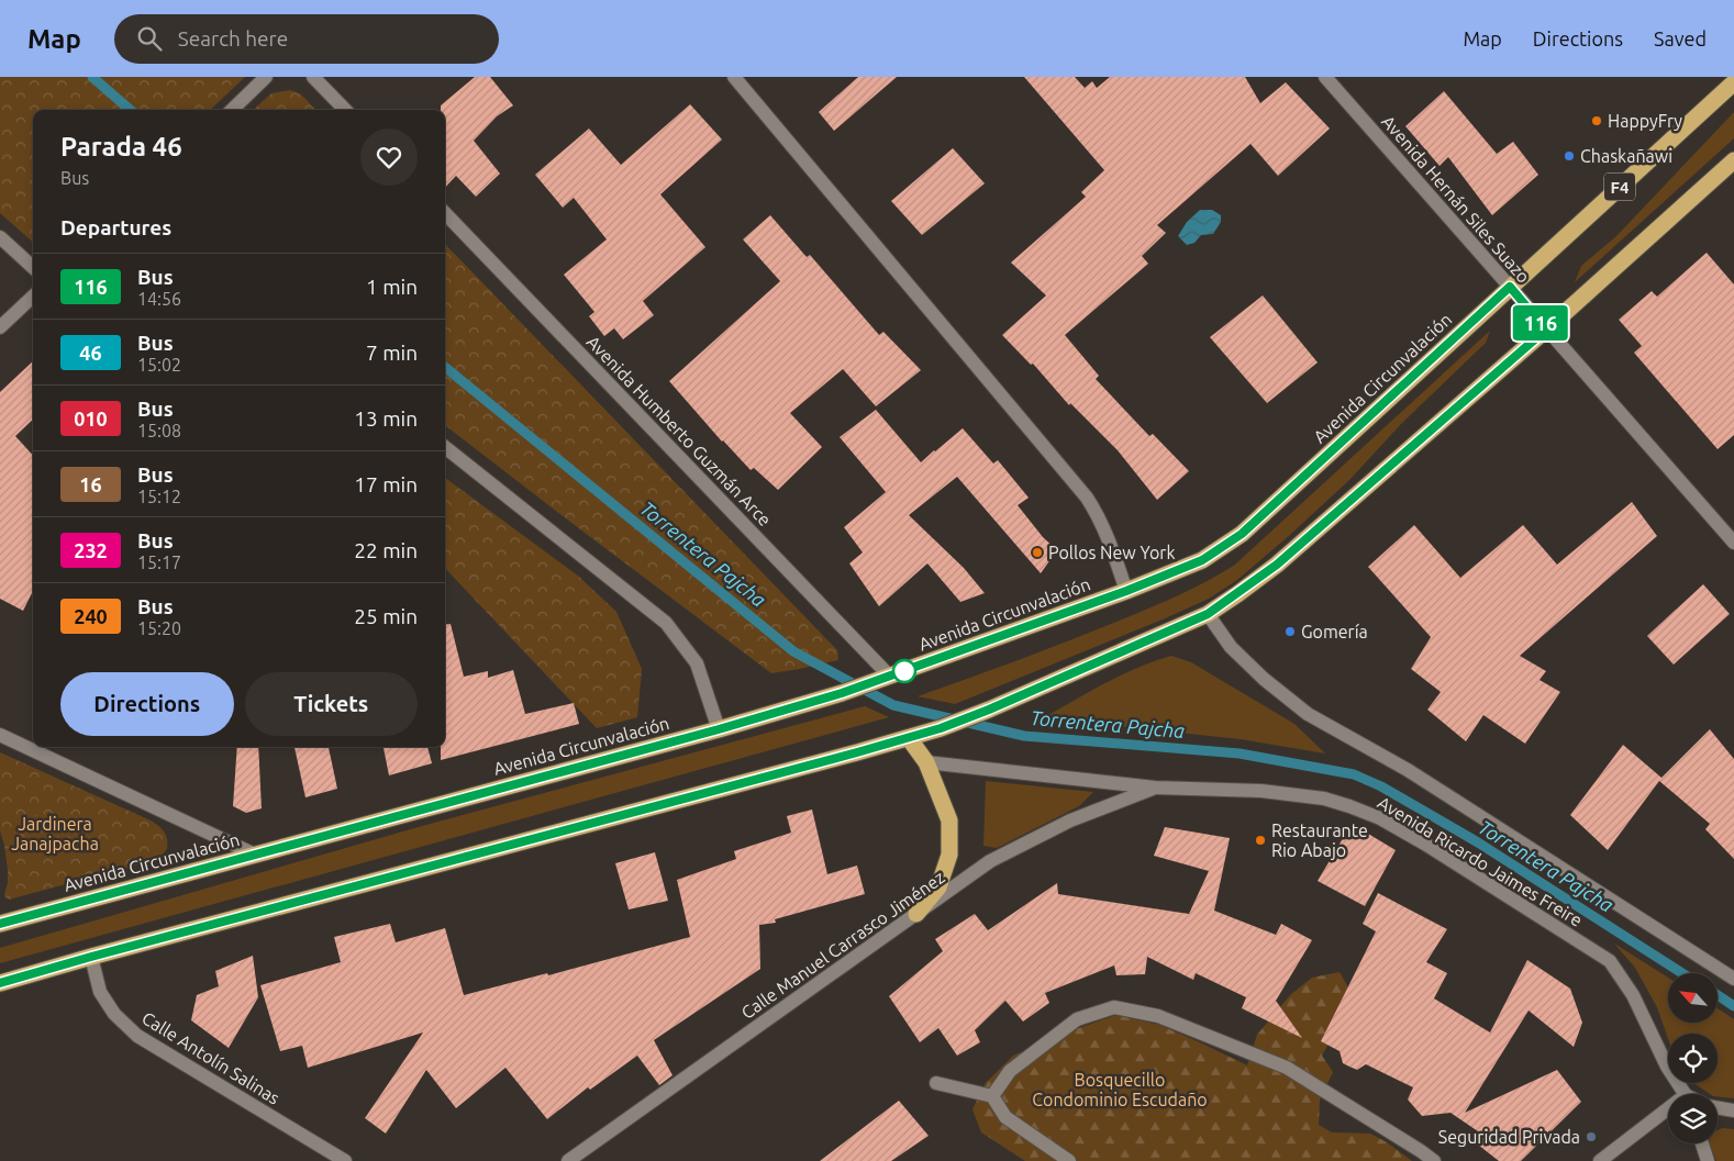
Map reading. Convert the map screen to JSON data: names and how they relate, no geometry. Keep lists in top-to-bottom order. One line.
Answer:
{"streets":{"highway":["F4","Avenida Circunvalación"],"street":["Avenida Hernán Siles Suazo","Avenida Humberto Guzmán Arce","Avenida Ricardo Jaimes Freire","Calle Manuel Carrasco Jiménez","Calle Antolín Salinas"]},"crossings":[["Avenida Hernán Siles Suazo","Avenida Circunvalación"],["Avenida Circunvalación","Avenida Humberto Guzmán Arce"],["Avenida Ricardo Jaimes Freire","Calle Manuel Carrasco Jiménez"]],"water":["Torrentera Pajcha"],"parks":["Jardinera Janajpacha","Bosquecillo Condominio Escudaño"],"places":["HappyFry","Chaskañawi","Pollos New York","Gomería","Restaurante Rio Abajo","Seguridad Privada"],"lines":["bus line 116"],"north":"top left","page":{"header":"Map","search":"Search here","nav":["Map","Directions","Saved"],"on_map":"116","heading":[["Parada 46","Bus"],"Departures"],"list":[{"mark":"116","name":"Bus","note":"14:56","value":"1 min"},{"mark":"46","name":"Bus","note":"15:02","value":"7 min"},{"mark":"010","name":"Bus","note":"15:08","value":"13 min"},{"mark":"16","name":"Bus","note":"15:12","value":"17 min"},{"mark":"232","name":"Bus","note":"15:17","value":"22 min"},{"mark":"240","name":"Bus","note":"15:20","value":"25 min"}],"buttons":["Directions","Tickets"]}}
